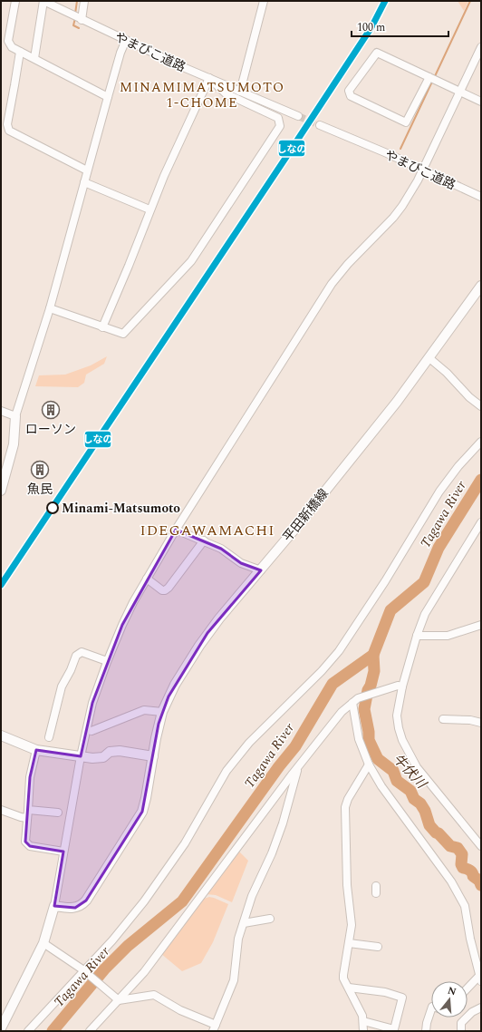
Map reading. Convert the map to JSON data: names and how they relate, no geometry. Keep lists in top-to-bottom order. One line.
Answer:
{"streets":{"main road":["平田新橋線"],"street":["やまびこ道路"]},"districts":["MINAMIMATSUMOTO 1-CHOME","IDEGAWAMACHI"],"water":["Tagawa River","牛伏川"],"places":{"building":["ローソン","魚民"],"other":["Minami-Matsumoto"]},"lines":["transit line しなの"],"scale_bar":"100 m","north":"top"}
